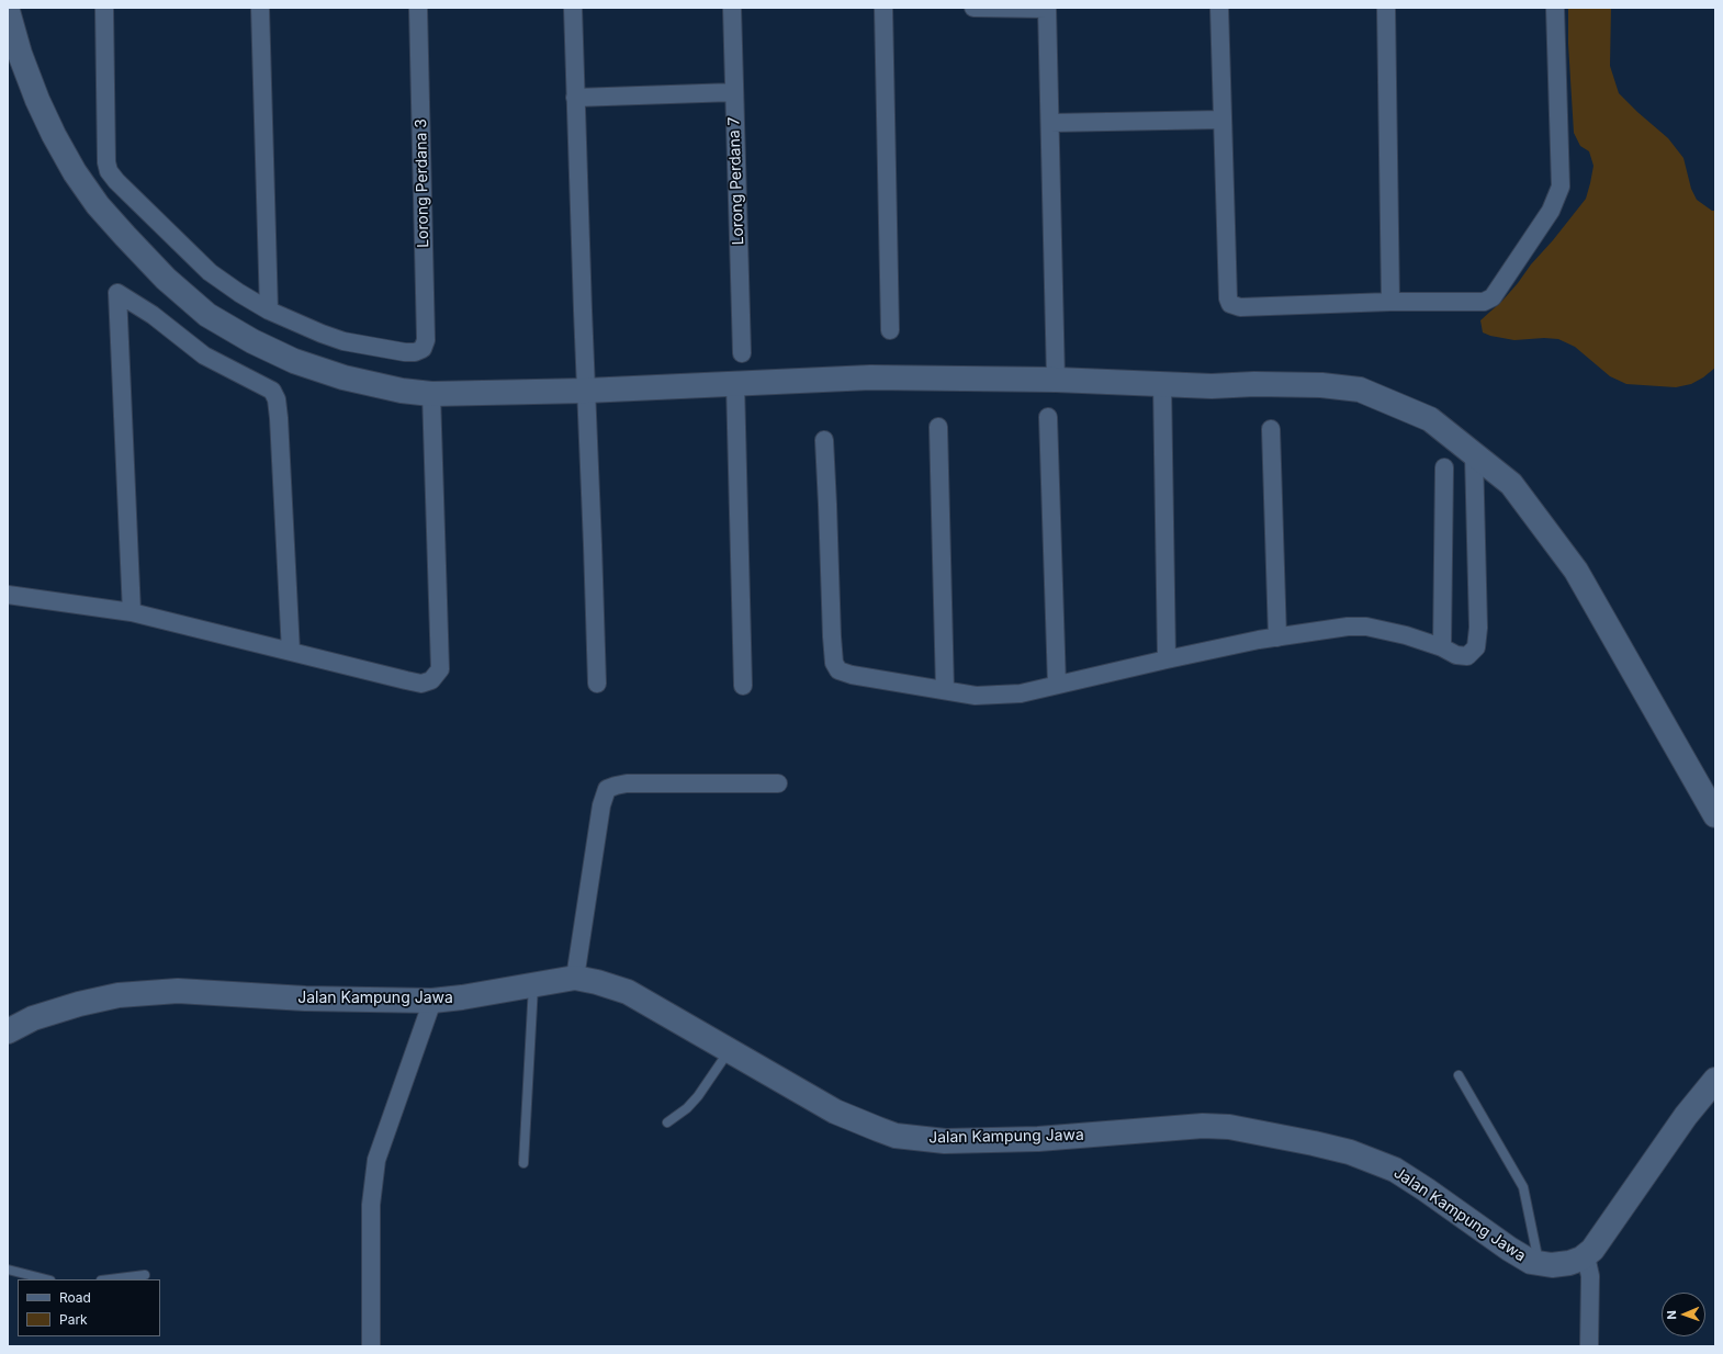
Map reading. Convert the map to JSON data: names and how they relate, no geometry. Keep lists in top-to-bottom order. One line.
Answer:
{"streets":{"street":["Lorong Perdana 7","Lorong Perdana 3","Jalan Kampung Jawa"]},"legend":["Road","Park"],"north":"left"}
